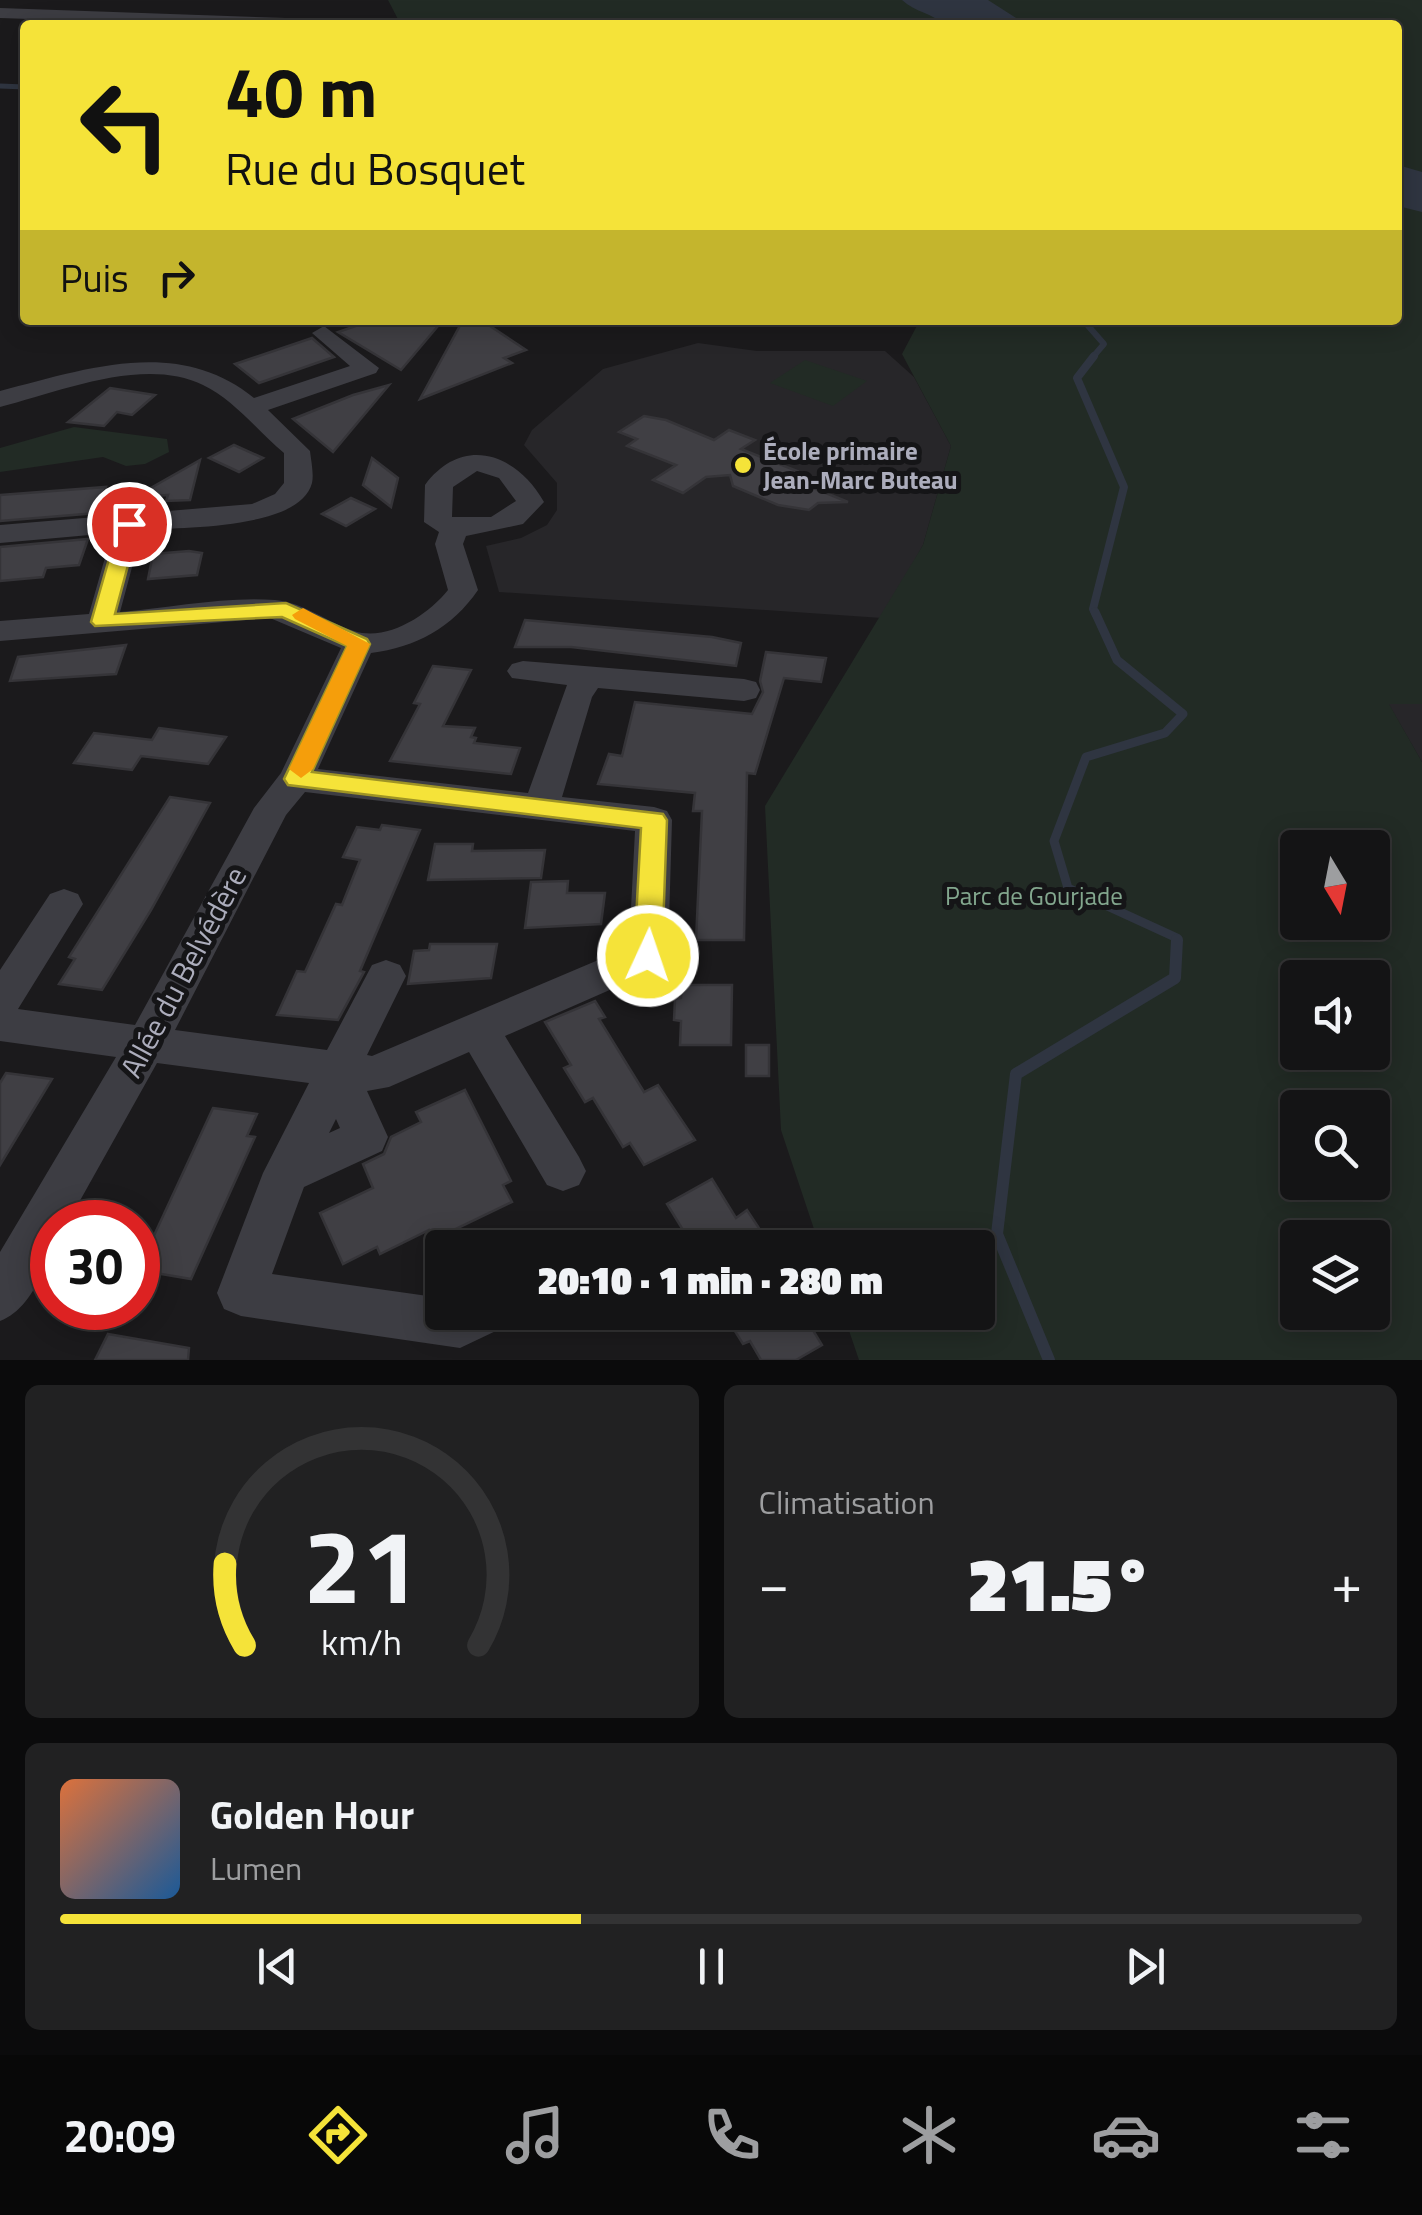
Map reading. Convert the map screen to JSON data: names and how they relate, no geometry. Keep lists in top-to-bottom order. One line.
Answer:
{"streets":{"street":["Allée du Belvédère"]},"parks":["Parc de Gourjade"],"places":["École primaire Jean-Marc Buteau"],"north":"bottom","page":{"turn":["40 m","Rue du Bosquet"],"then":"Puis","limit":"30","trip":"20:10 · 1 min · 280 m","tile":"Climatisation","heat":["−","21.5°","+"],"song":["Golden Hour","Lumen"],"tabs":"20:09","gauge":["21","km/h"]}}
